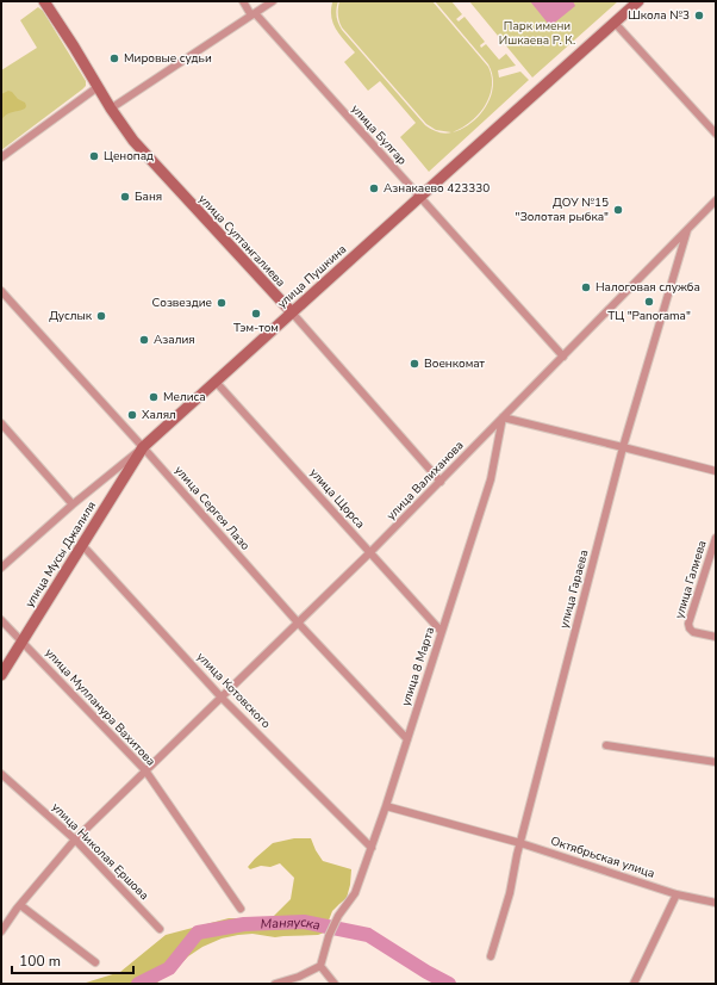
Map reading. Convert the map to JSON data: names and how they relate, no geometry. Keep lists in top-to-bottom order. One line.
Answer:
{"streets":{"main road":["улица Султангалиева","улица Пушкина","улица Мусы Джалиля"],"street":["улица Булгар","улица Валиханова","улица Щорса","улица Сергея Лазо","улица Галиева","улица Гараева","улица 8 Марта","улица Котовского","улица Мулланура Вахитова","улица Николая Ершова","Октябрьская улица"]},"crossings":[["улица Булгар","улица Пушкина"],["улица Булгар","улица Валиханова"],["улица Султангалиева","улица Пушкина"],["улица Султангалиева","улица Валиханова"],["улица Пушкина","улица Щорса"],["улица Пушкина","улица Сергея Лазо"],["улица Пушкина","улица Мусы Джалиля"],["улица Валиханова","улица Щорса"],["улица Валиханова","улица Сергея Лазо"],["улица Валиханова","улица Гараева"],["улица Валиханова","улица 8 Марта"],["улица Валиханова","улица Котовского"],["улица Валиханова","улица Мулланура Вахитова"],["улица Валиханова","улица Николая Ершова"],["улица Щорса","улица 8 Марта"],["улица Сергея Лазо","улица Мусы Джалиля"],["улица Сергея Лазо","улица 8 Марта"],["улица Мусы Джалиля","улица Котовского"],["улица Мусы Джалиля","улица Мулланура Вахитова"],["улица Гараева","Октябрьская улица"],["улица 8 Марта","улица Котовского"],["улица 8 Марта","Октябрьская улица"]],"water":["Маняуска"],"parks":["Парк имени Ишкаева Р. К."],"places":["Школа №3","Мировые судьи","Ценопад","Азнакаево 423330","Баня","ДОУ №15 \"Золотая рыбка\"","Налоговая служба","ТЦ \"Panorama\"","Созвездие","Тэм-том","Дуслык","Азалия","Военкомат","Мелиса","Халял"],"scale_bar":"100 m"}
